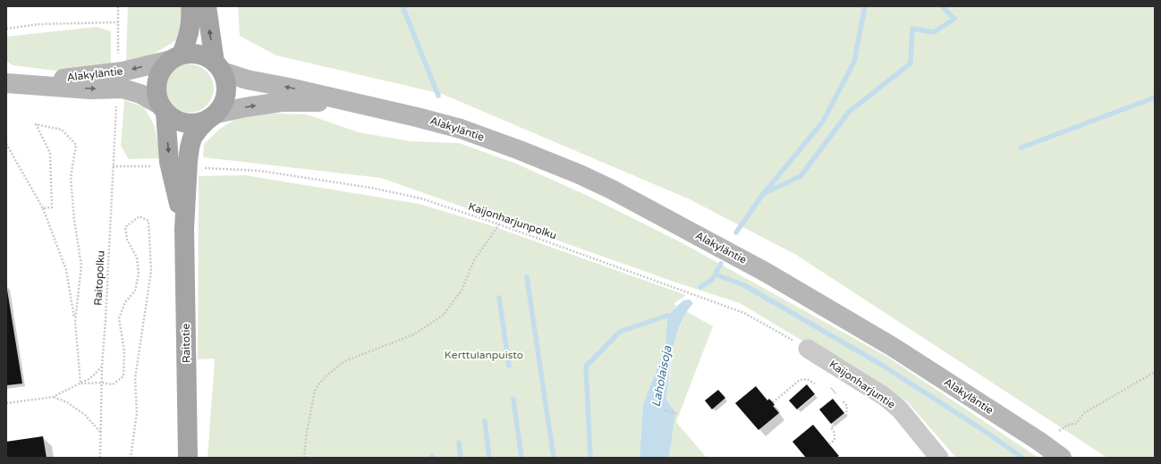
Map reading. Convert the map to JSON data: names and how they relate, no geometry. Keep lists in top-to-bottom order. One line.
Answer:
{"streets":{"main road":["Alakyläntie","Raitotie"],"street":["Kaijonharjuntie"],"path":["Kaijonharjunpolku","Raitopolku"]},"crossings":[["Alakyläntie","Raitotie"],["Kaijonharjunpolku","Kaijonharjuntie"]],"water":["Laholaisoja"],"parks":["Kerttulanpuisto"]}
